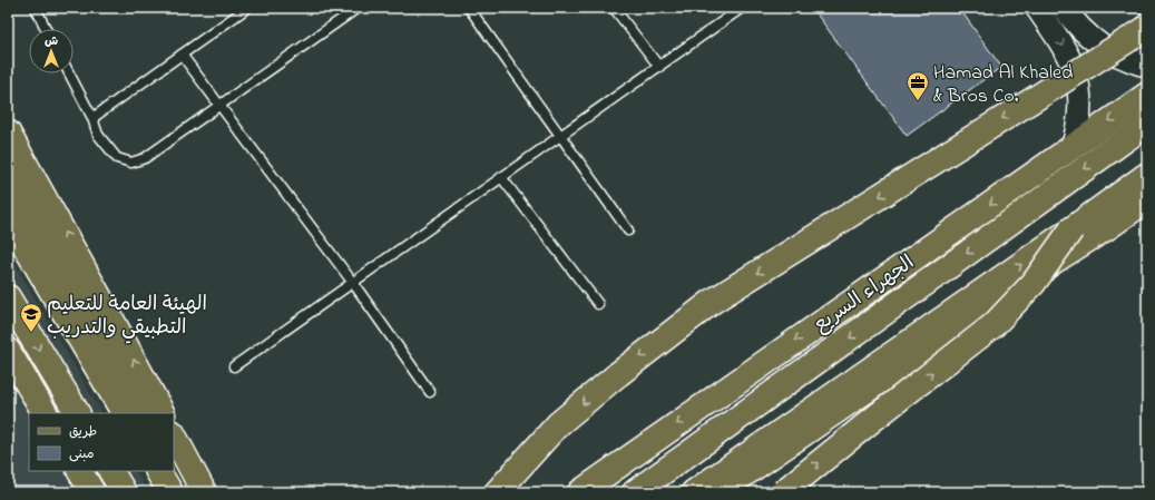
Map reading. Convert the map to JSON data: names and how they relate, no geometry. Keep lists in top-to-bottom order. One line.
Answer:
{"streets":{"main road":["الجهراء السريع"]},"places":{"office":["Hamad Al Khaled & Bros Co."],"school or university":["الهيئة العامة للتعليم التطبيقي والتدريب"]},"legend":["طريق","مبنى"],"north":"top"}
